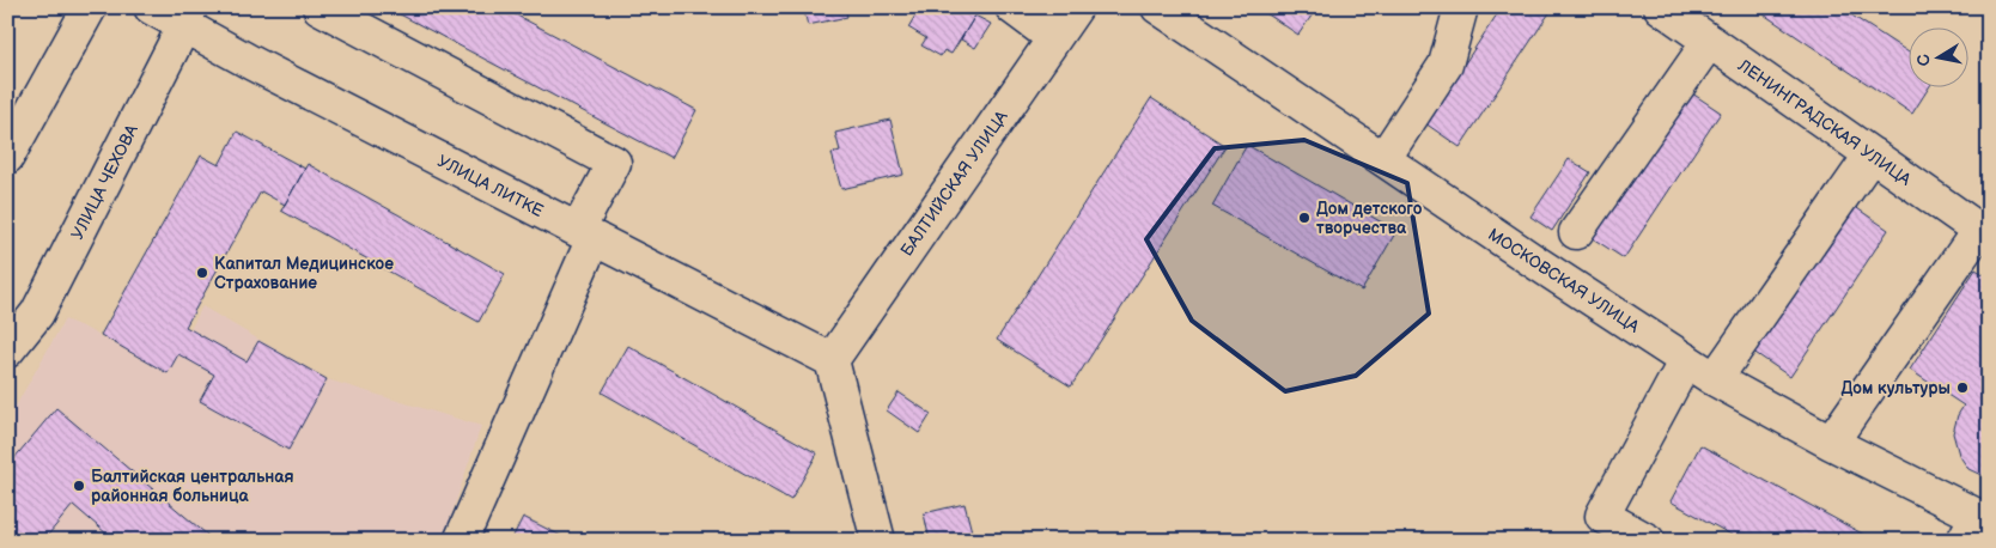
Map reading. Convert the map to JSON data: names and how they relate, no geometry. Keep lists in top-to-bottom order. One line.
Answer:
{"streets":{"street":["ЛЕНИНГРАДСКАЯ УЛИЦА","УЛИЦА ЧЕХОВА","БАЛТИЙСКАЯ УЛИЦА","УЛИЦА ЛИТКЕ","МОСКОВСКАЯ УЛИЦА"]},"crossings":[["УЛИЦА ЧЕХОВА","УЛИЦА ЛИТКЕ"],["БАЛТИЙСКАЯ УЛИЦА","УЛИЦА ЛИТКЕ"]],"places":["Дом детского творчества","Капитал Медицинское Страхование","Дом культуры","Балтийская центральная районная больница"],"north":"left"}
